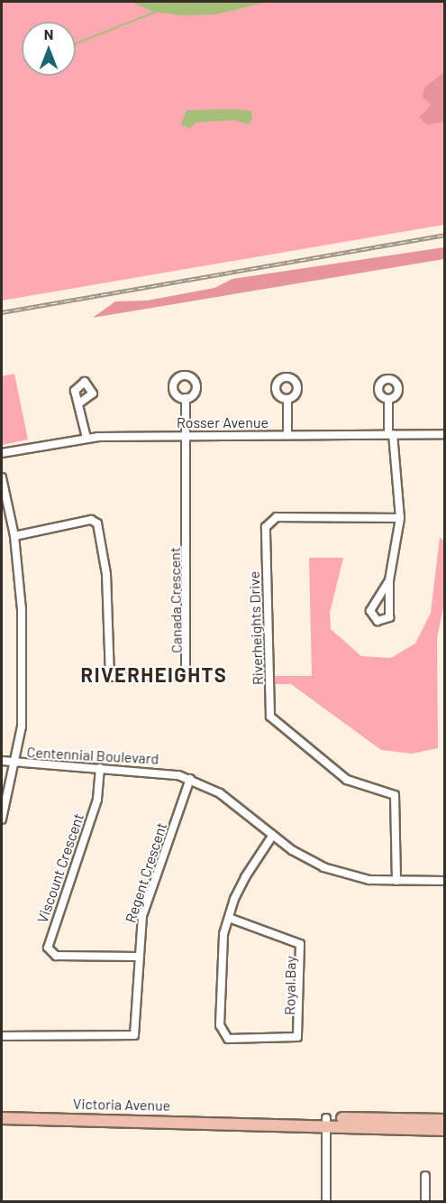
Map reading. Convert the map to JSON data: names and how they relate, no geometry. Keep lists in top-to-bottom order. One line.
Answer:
{"streets":{"main road":["Victoria Avenue"],"street":["Rosser Avenue","Canada Crescent","Riverheights Drive","Centennial Boulevard","Viscount Crescent","Regent Crescent","Royal Bay"]},"crossings":[["Rosser Avenue","Canada Crescent"],["Riverheights Drive","Centennial Boulevard"],["Centennial Boulevard","Viscount Crescent"],["Centennial Boulevard","Regent Crescent"],["Centennial Boulevard","Royal Bay"],["Viscount Crescent","Regent Crescent"]],"districts":["RIVERHEIGHTS"],"north":"top"}
